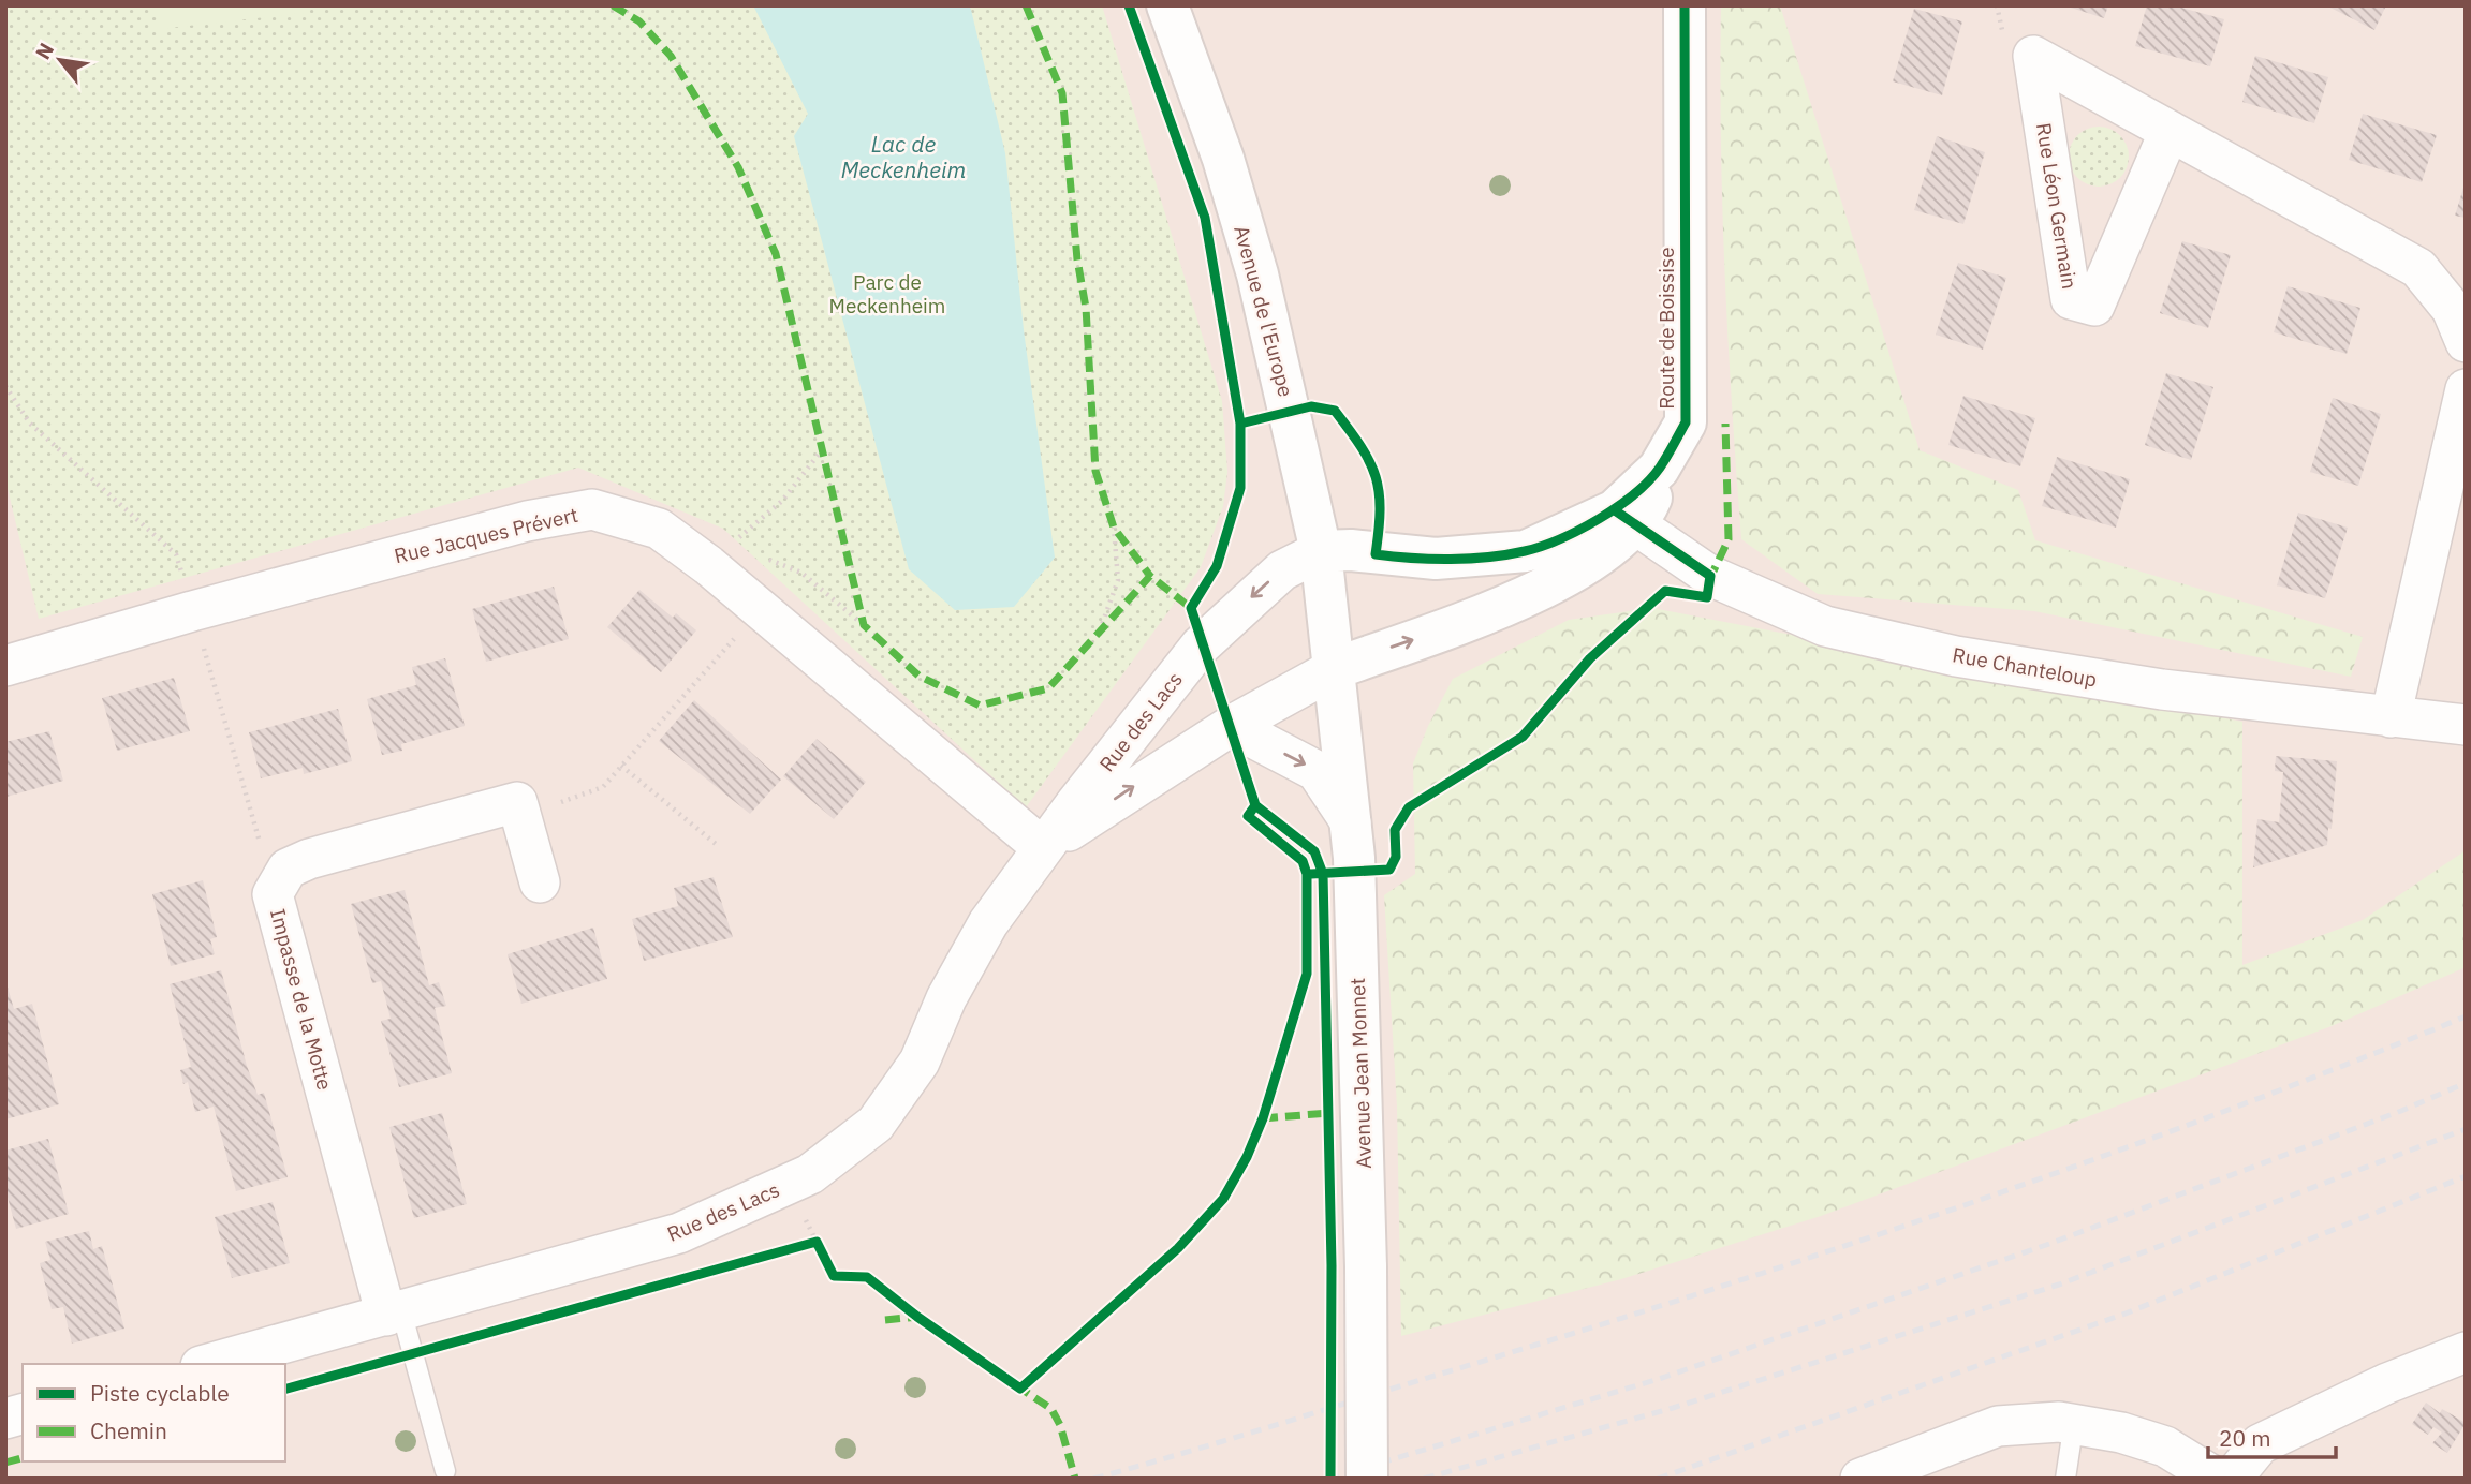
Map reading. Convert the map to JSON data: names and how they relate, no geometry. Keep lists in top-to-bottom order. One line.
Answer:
{"streets":{"main road":["Avenue de l'Europe","Route de Boissise","Avenue Jean Monnet"],"street":["Rue Léon Germain","Rue Jacques Prévert","Rue Chanteloup","Rue des Lacs","Impasse de la Motte"]},"crossings":[["Avenue de l'Europe","Route de Boissise"],["Avenue de l'Europe","Rue des Lacs"],["Avenue de l'Europe","Avenue Jean Monnet"],["Route de Boissise","Rue Chanteloup"],["Route de Boissise","Rue des Lacs"],["Route de Boissise","Avenue Jean Monnet"],["Rue Jacques Prévert","Rue des Lacs"],["Rue des Lacs","Impasse de la Motte"],["Rue des Lacs","Avenue Jean Monnet"]],"water":["Lac de Meckenheim"],"parks":["Parc de Meckenheim"],"legend":["Piste cyclable","Chemin"],"scale_bar":"20 m","north":"top left"}
